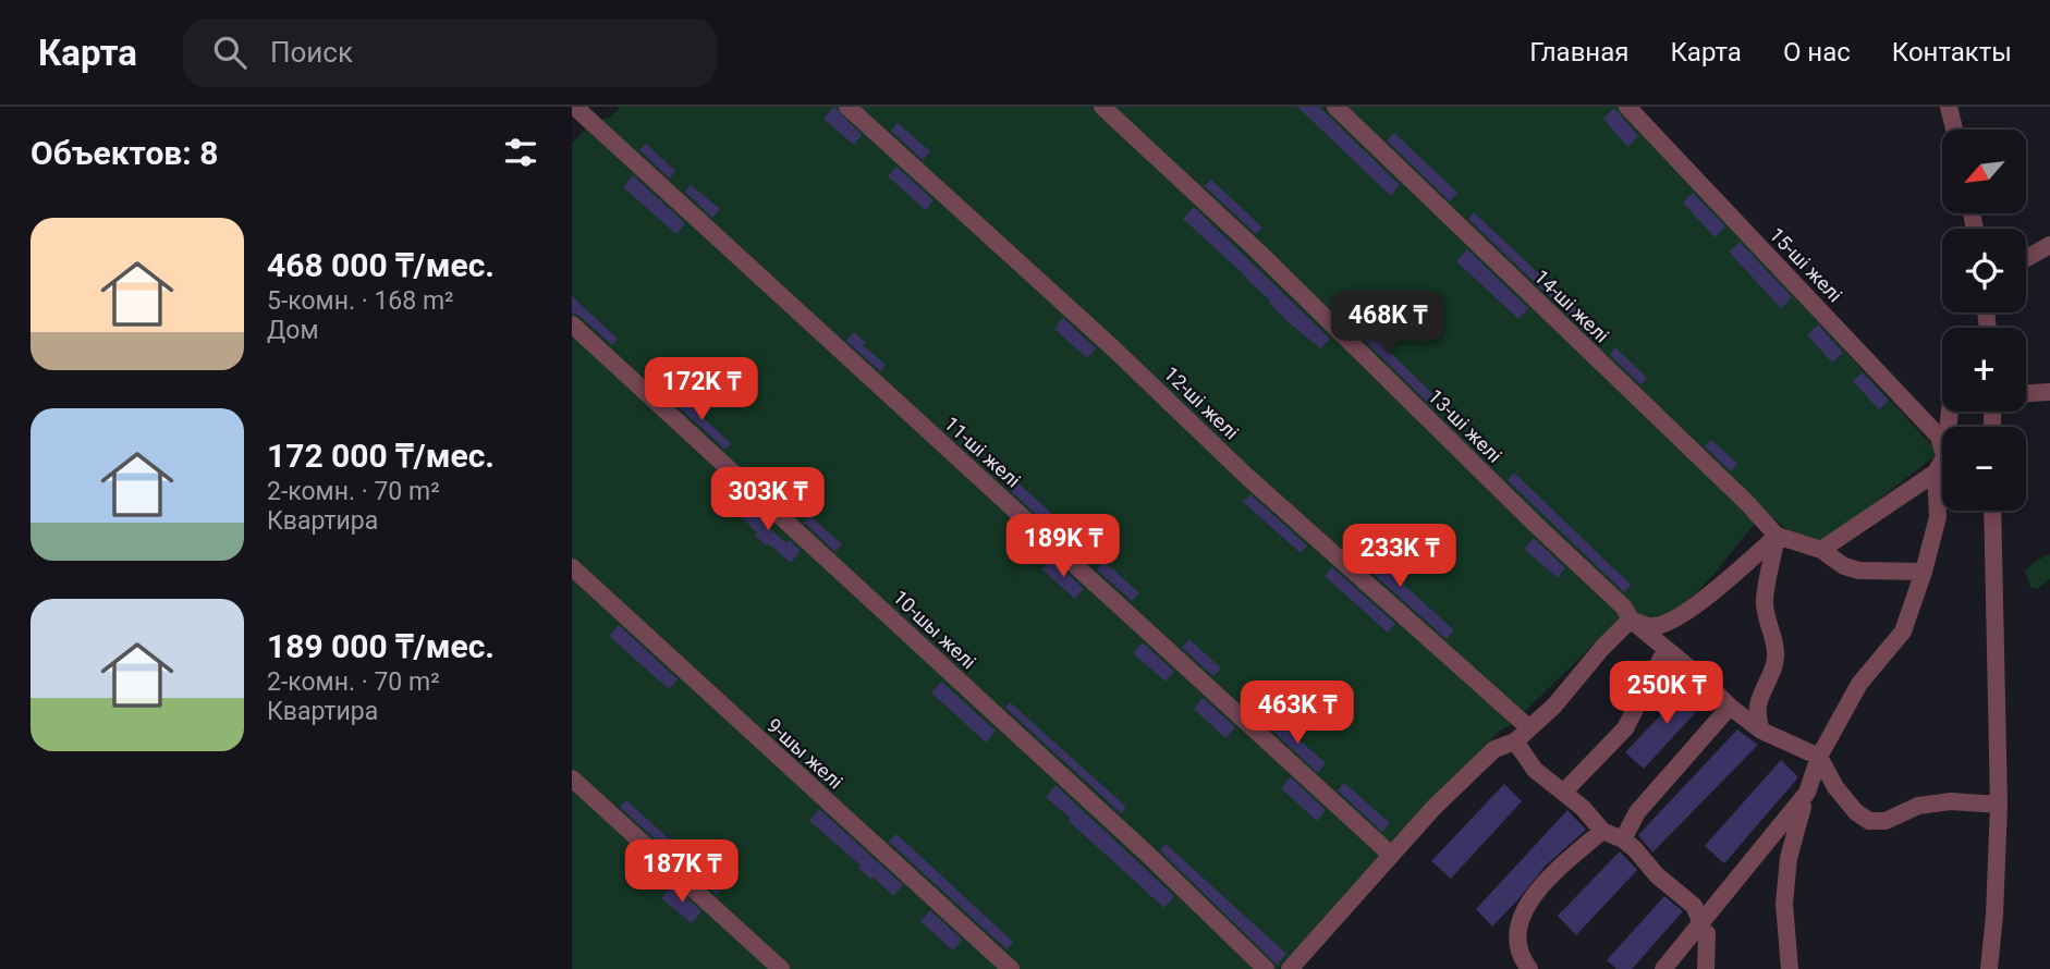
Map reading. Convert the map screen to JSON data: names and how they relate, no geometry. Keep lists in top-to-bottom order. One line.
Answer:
{"streets":{"street":["15-ші желі","14-ші желі","12-ші желі","13-ші желі","11-ші желі","10-шы желі","9-шы желі"]},"north":"bottom left","page":{"header":"Карта","search":"Поиск","nav":["Главная","Карта","О нас","Контакты"],"heading":"Объектов: 8","map_buttons":["+","−"],"list":[{"name":"468 000 ₸/мес.","note":"5-комн. · 168 m² · Дом"},{"name":"172 000 ₸/мес.","note":"2-комн. · 70 m² · Квартира"},{"name":"189 000 ₸/мес.","note":"2-комн. · 70 m² · Квартира"}],"price":["468K ₸","172K ₸","303K ₸","189K ₸","233K ₸","250K ₸","463K ₸","187K ₸"]}}
